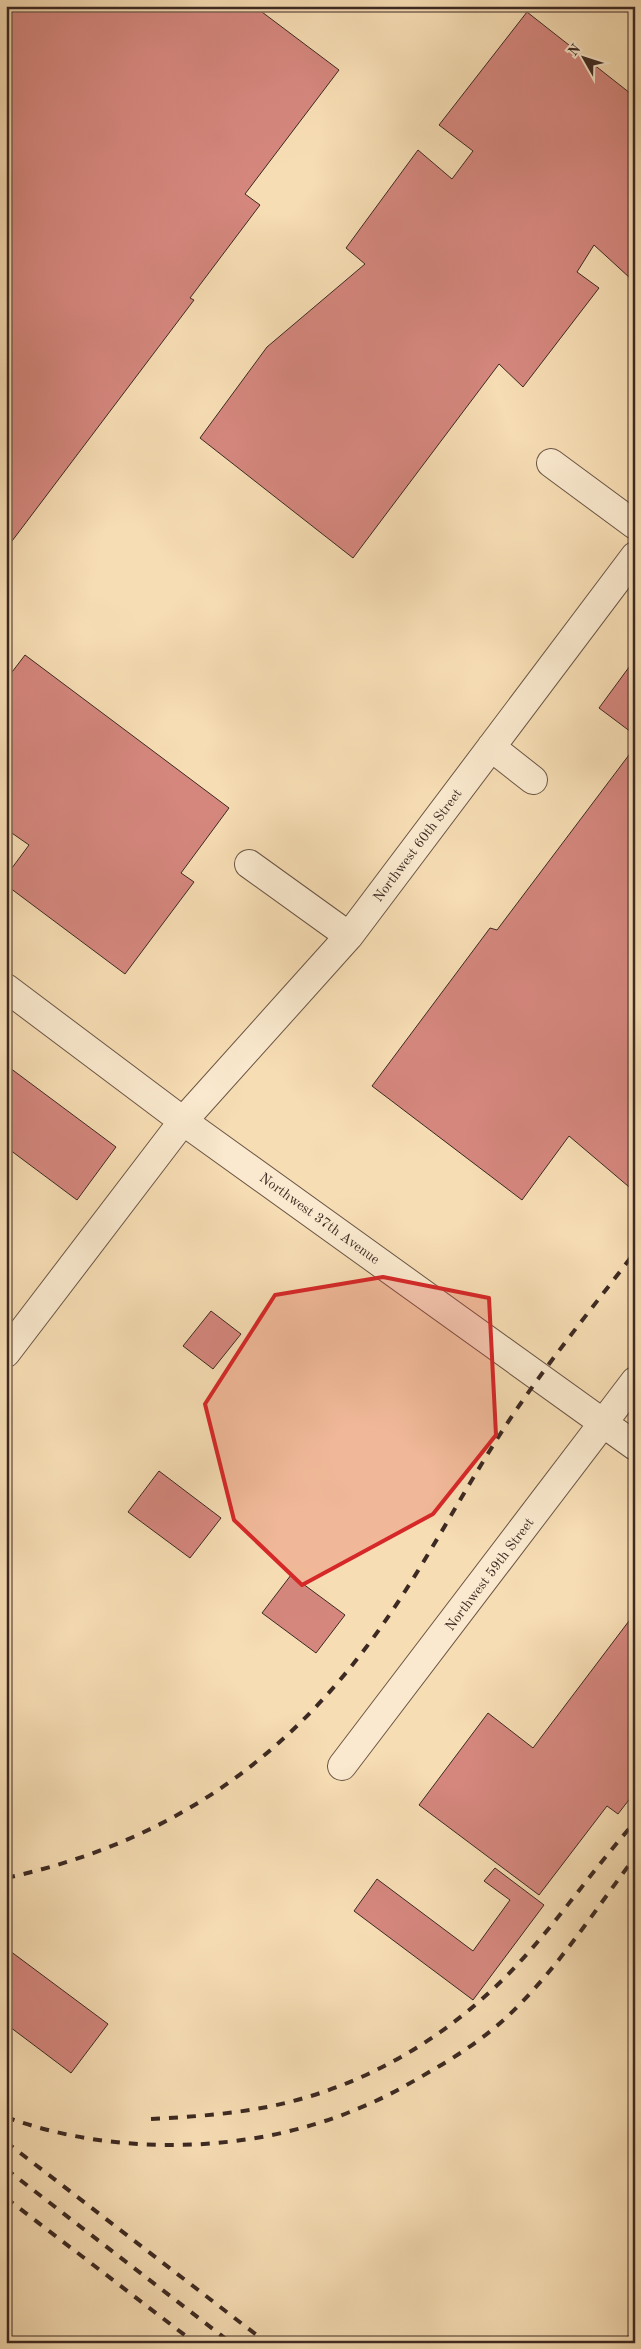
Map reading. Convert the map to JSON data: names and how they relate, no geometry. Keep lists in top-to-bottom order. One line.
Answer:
{"streets":{"street":["Northwest 60th Street","Northwest 37th Avenue","Northwest 59th Street"]},"crossings":[["Northwest 60th Street","Northwest 37th Avenue"],["Northwest 37th Avenue","Northwest 59th Street"]],"north":"top left"}
